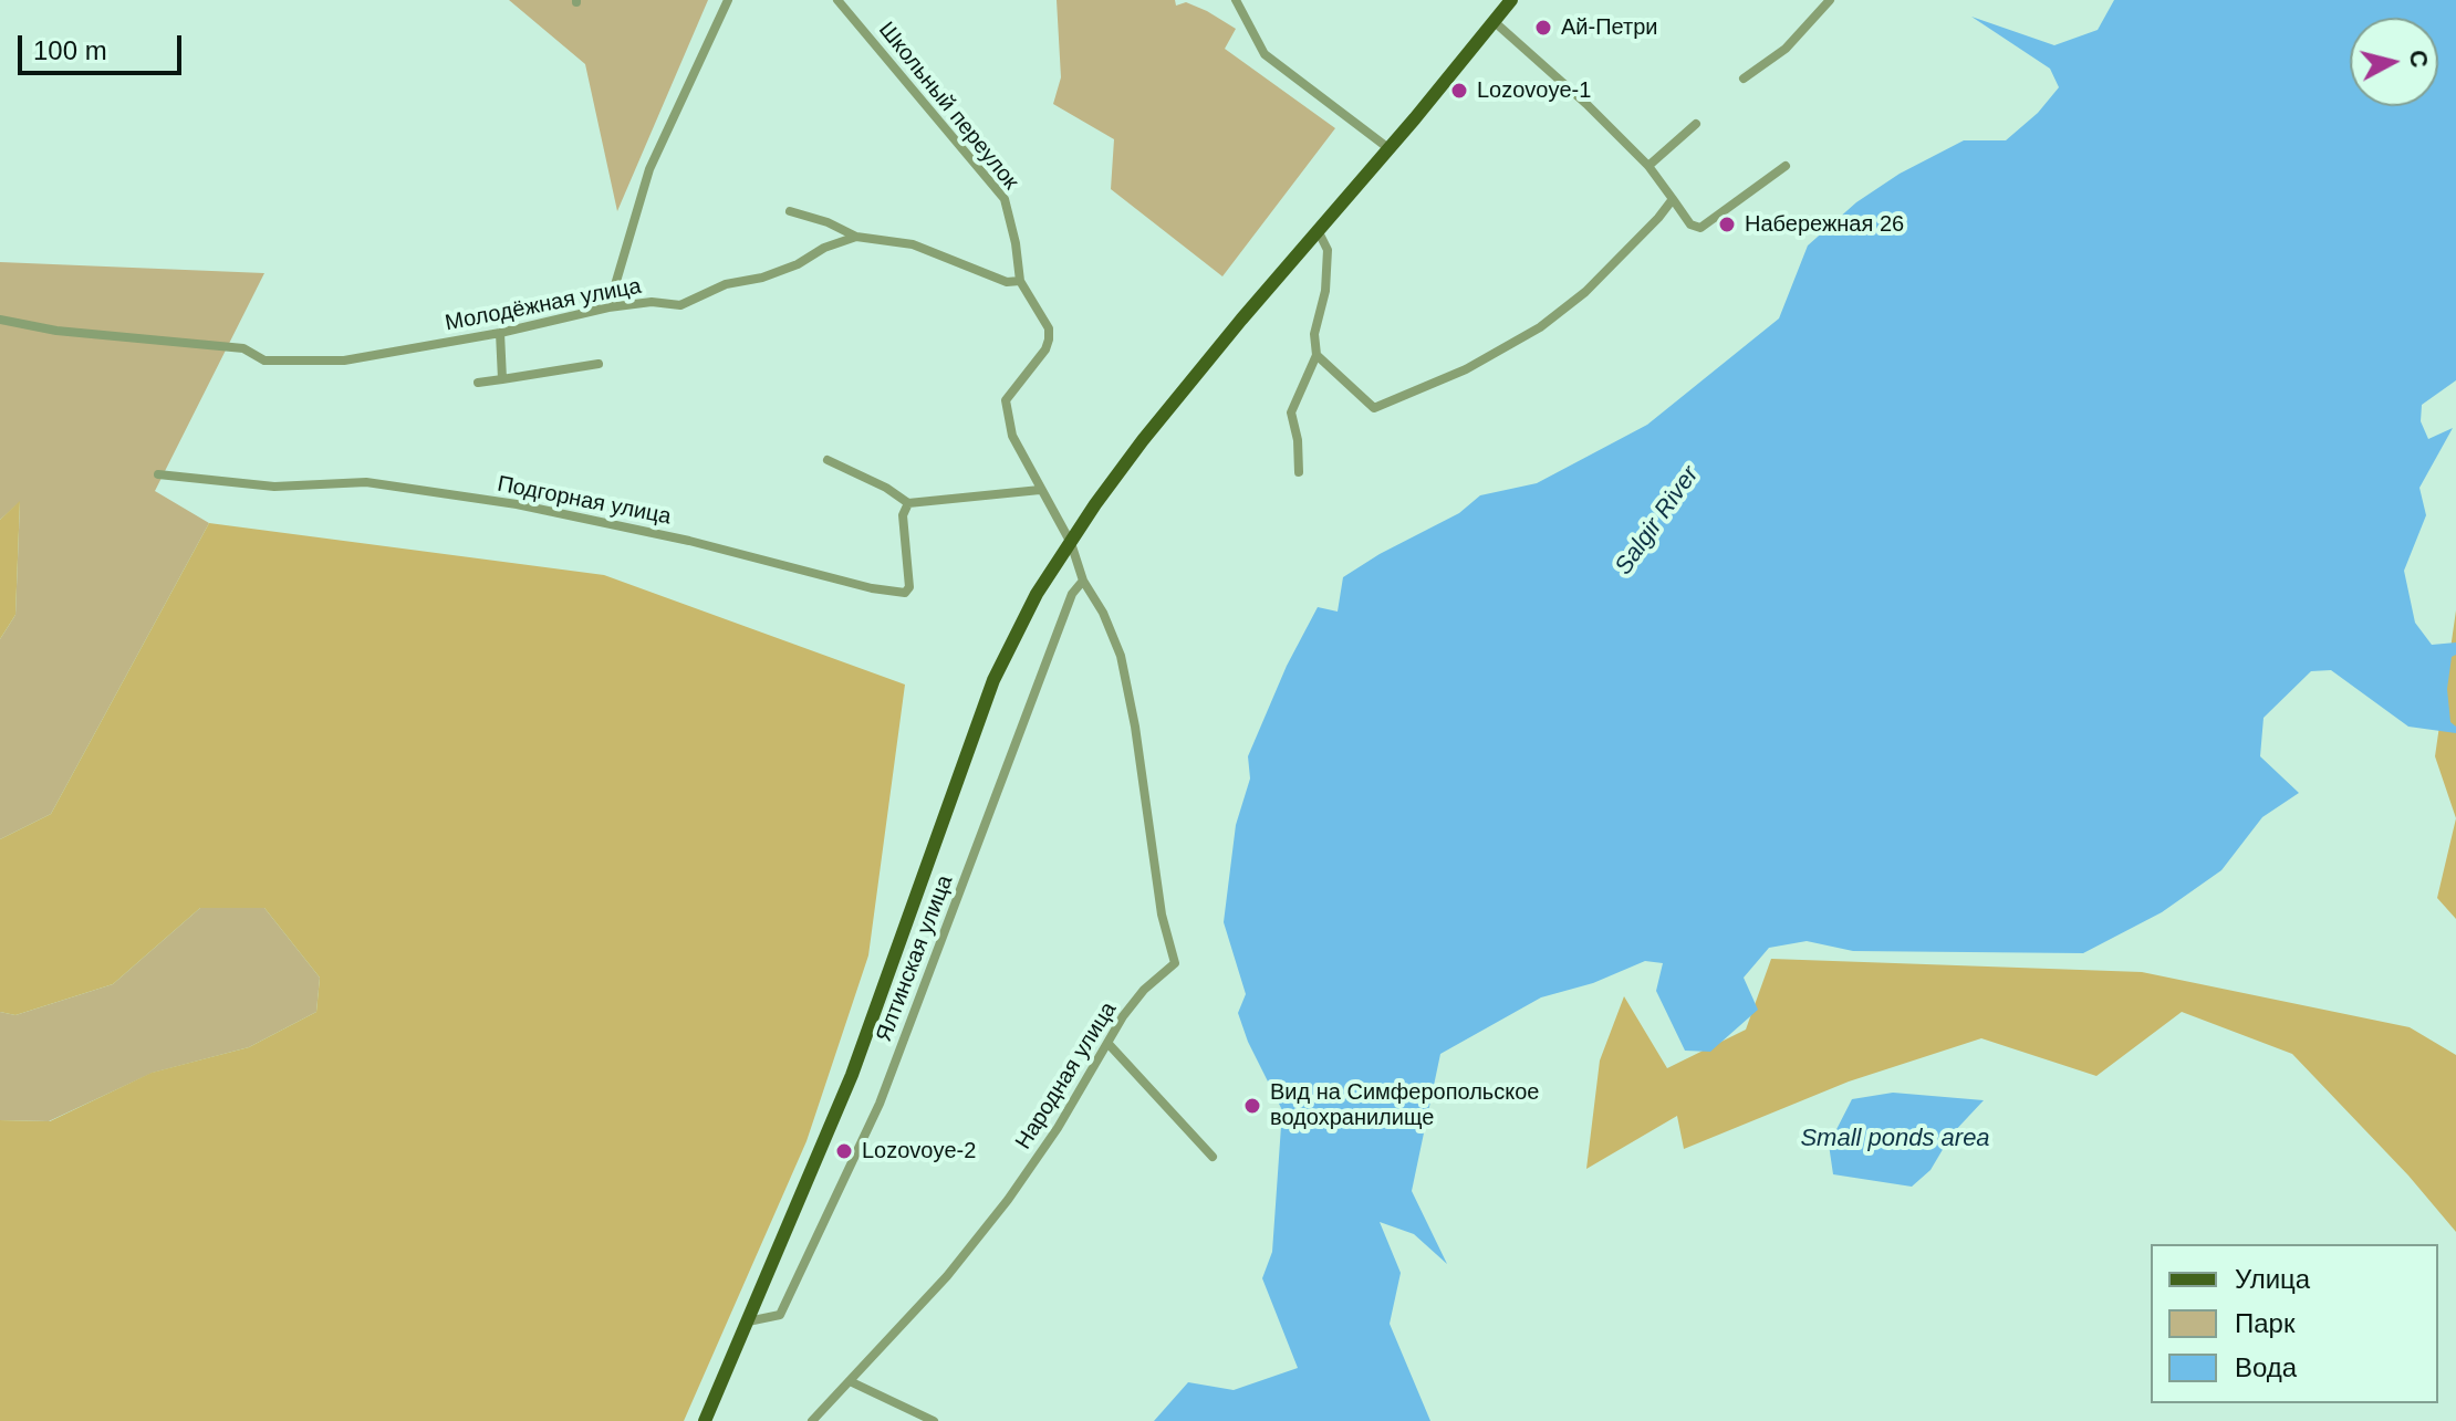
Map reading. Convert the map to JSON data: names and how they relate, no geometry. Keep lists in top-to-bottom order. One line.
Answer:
{"streets":{"street":["Школьный переулок","Молодёжная улица","Подгорная улица","Ялтинская улица","Народная улица"]},"crossings":[["Школьный переулок","Молодёжная улица"],["Школьный переулок","Народная улица"],["Ялтинская улица","Народная улица"]],"water":["Salgir River","Small ponds area"],"places":["Ай-Петри","Lozovoye-1","Набережная 26","Вид на Симферопольское водохранилище","Lozovoye-2"],"legend":["Улица","Парк","Вода"],"scale_bar":"100 m","north":"right"}
